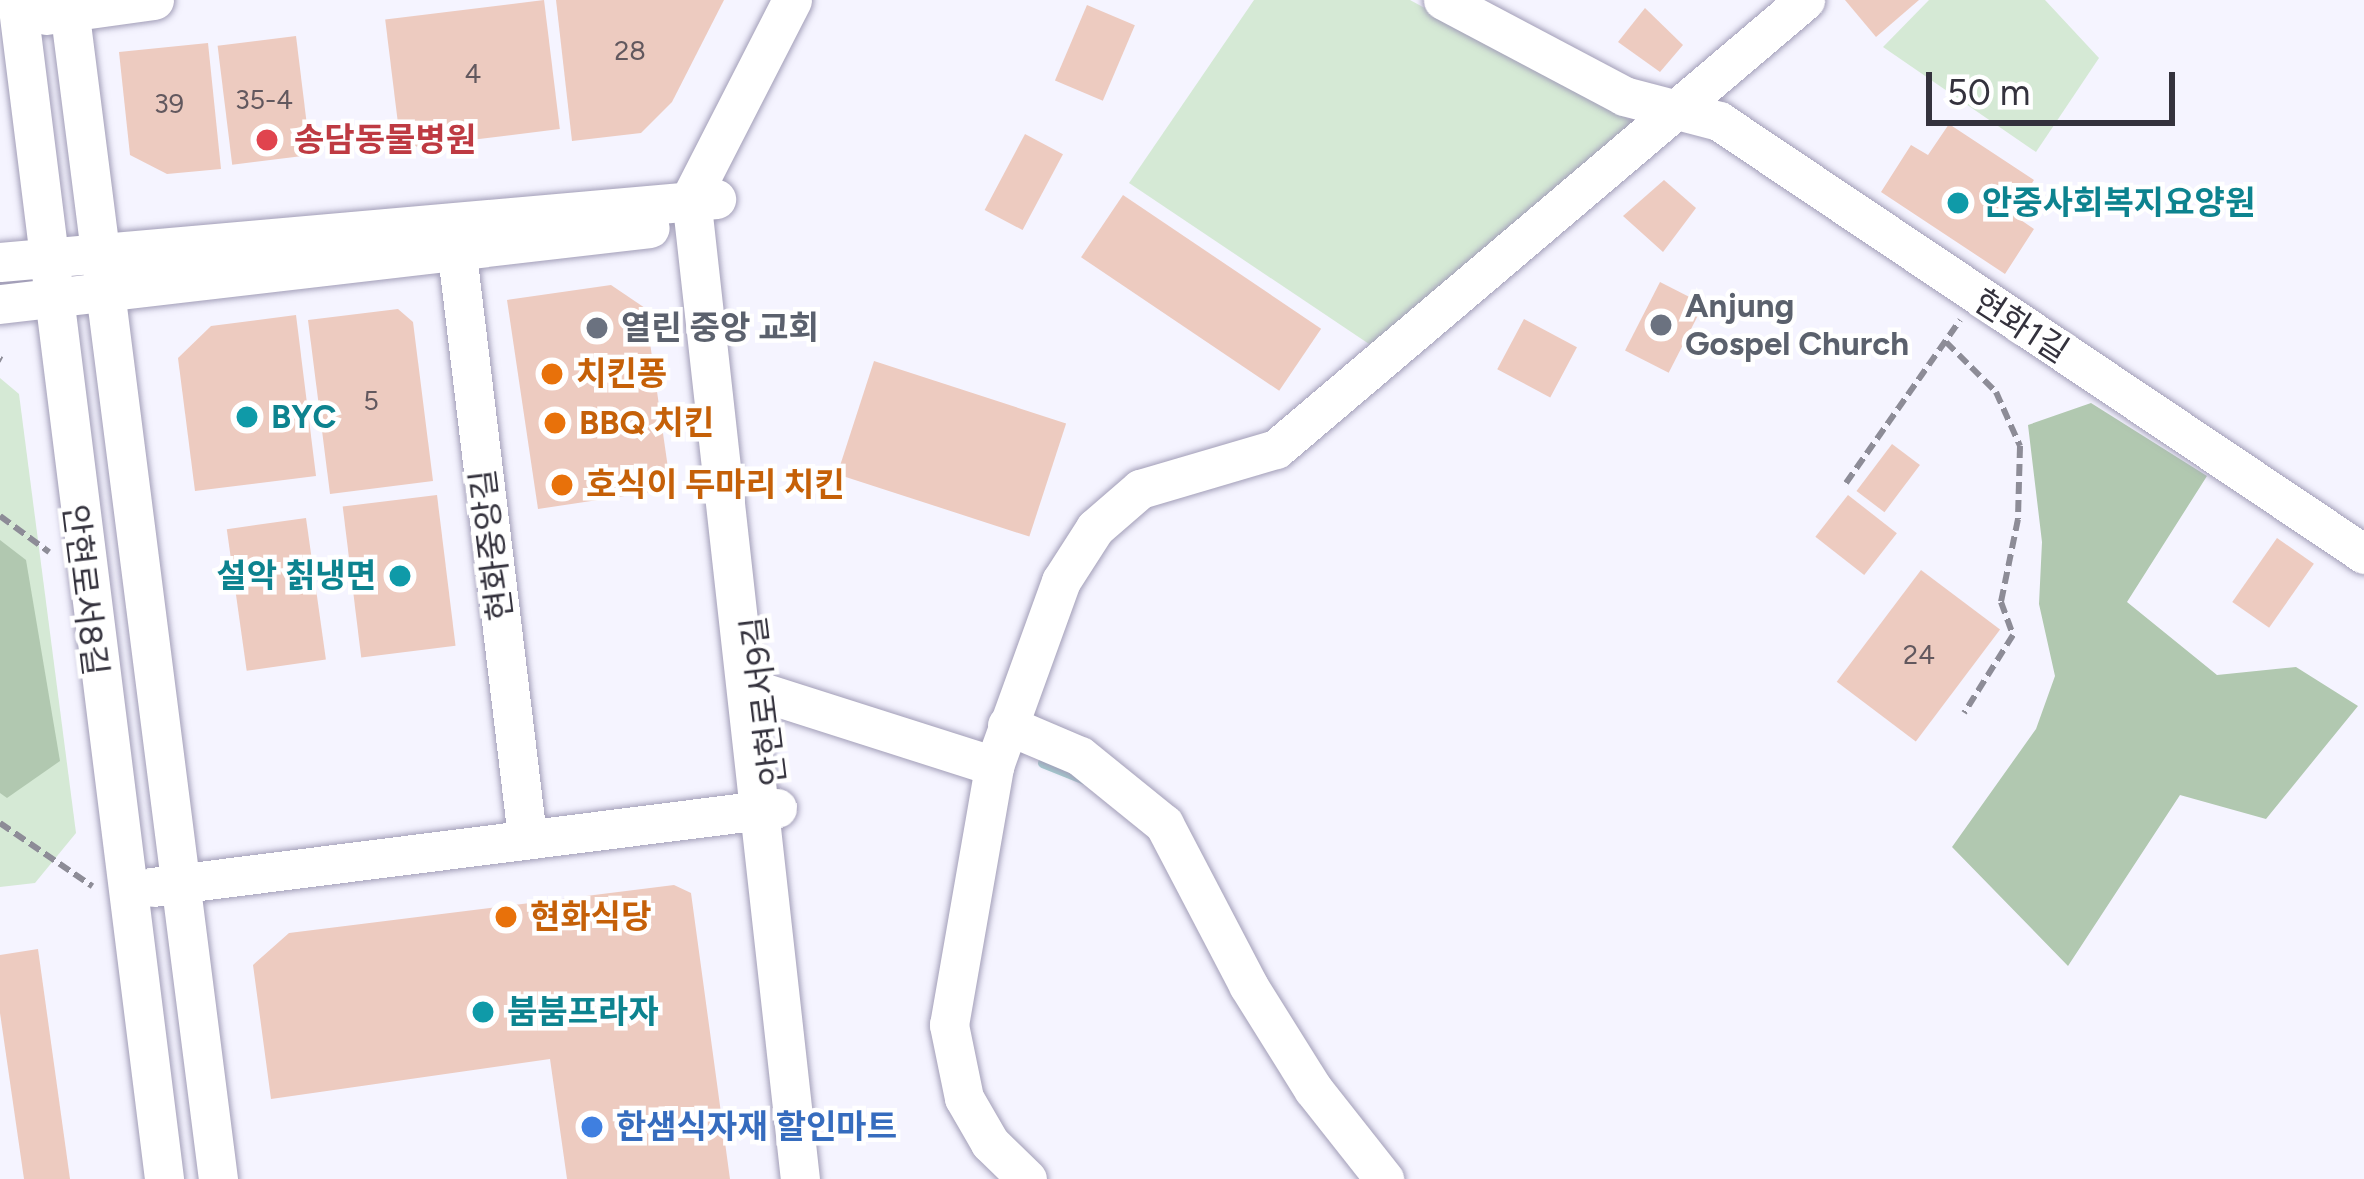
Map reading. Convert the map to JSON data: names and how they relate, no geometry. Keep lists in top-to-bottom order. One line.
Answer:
{"streets":{"street":["현화1길","현화중앙길","안현로서8길","안현로서9길"]},"places":["송담동물병원","안중사회복지요양원","Anjung Gospel Church","열린 중앙 교회","치킨퐁","BYC","BBQ 치킨","호식이 두마리 치킨","설악 칡냉면","현화식당","붐붐프라자","한샘식자재 할인마트"],"house_numbers":["28","4","35-4","39","5","24"],"scale_bar":"50 m"}
